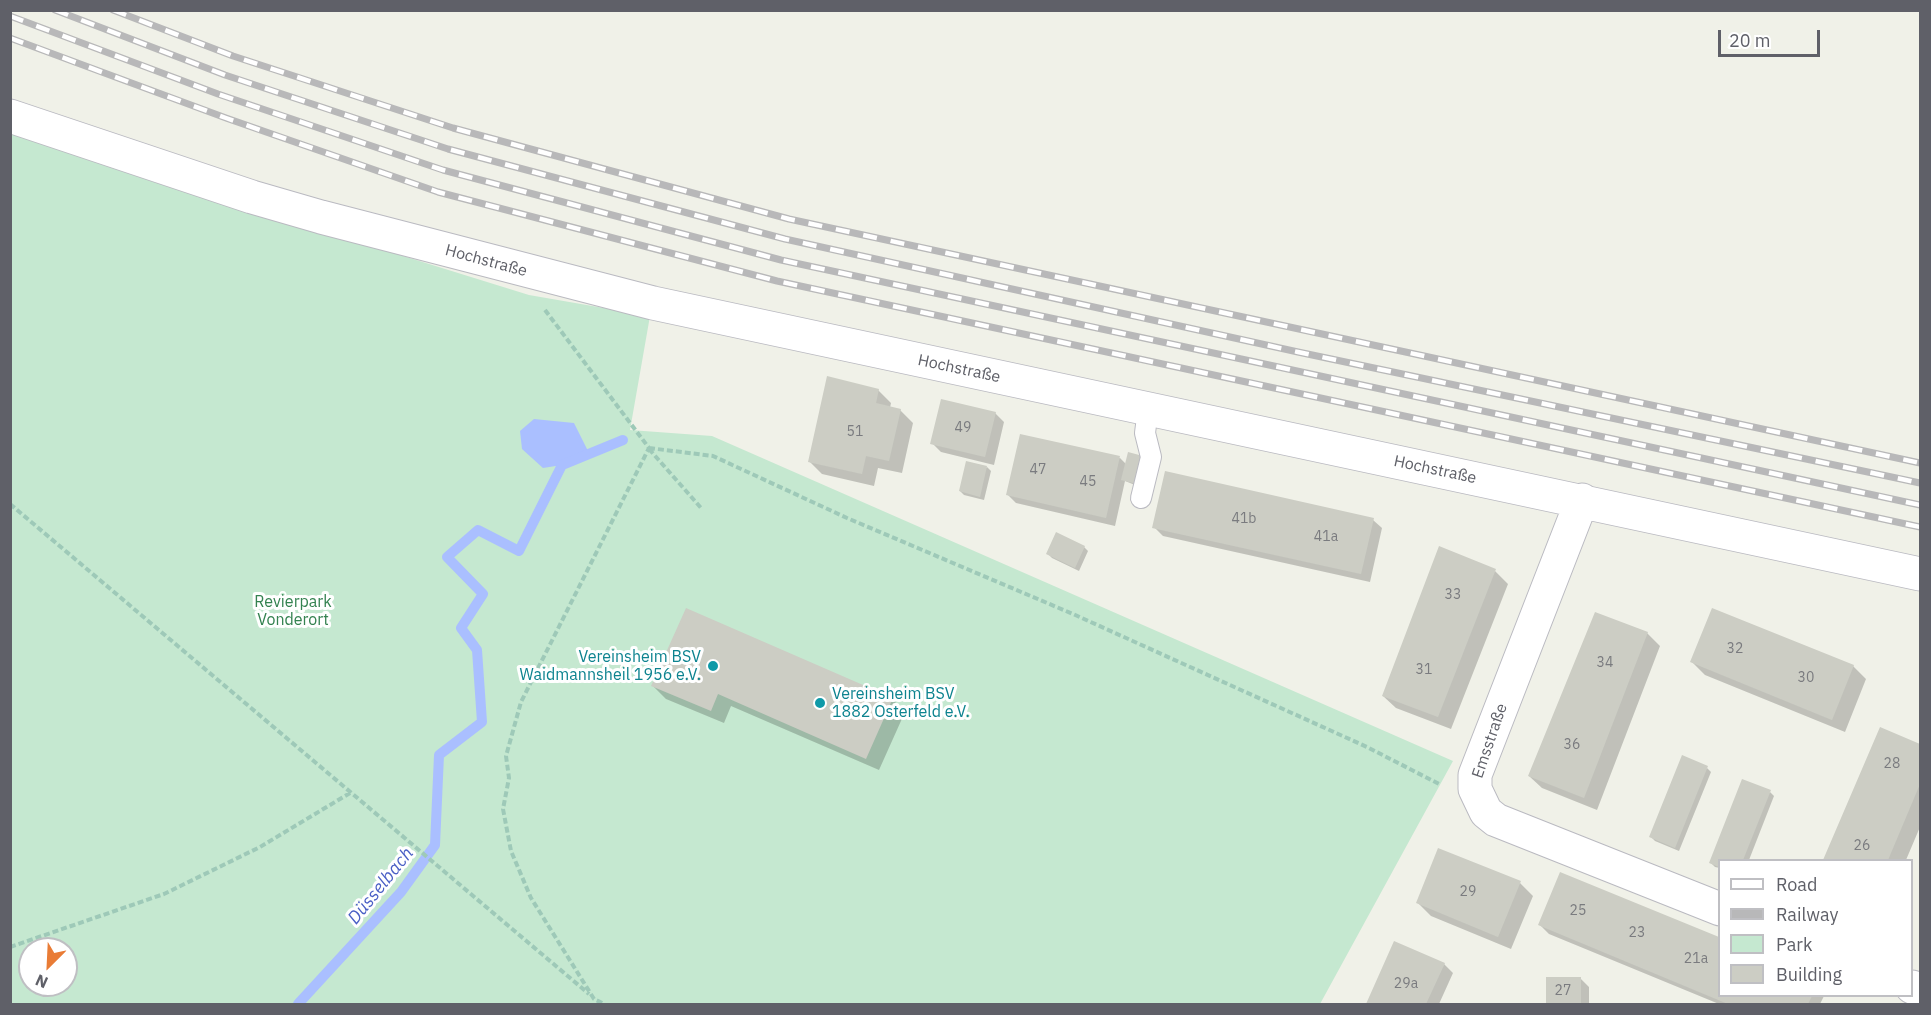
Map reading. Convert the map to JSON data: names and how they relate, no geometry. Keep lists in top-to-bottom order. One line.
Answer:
{"streets":{"street":["Hochstraße","Emsstraße"]},"crossings":[["Hochstraße","Emsstraße"]],"water":["Düsselbach"],"parks":["Revierpark Vonderort"],"places":["Vereinsheim BSV Waidmannsheil 1956 e.V.","Vereinsheim BSV 1882 Osterfeld e.V."],"house_numbers":["49","51","47","45","41b","41a","33","32","34","31","30","36","28","26","29","25","23","21a","29a","27"],"legend":["Road","Railway","Park","Building"],"scale_bar":"20 m","north":"bottom left"}
